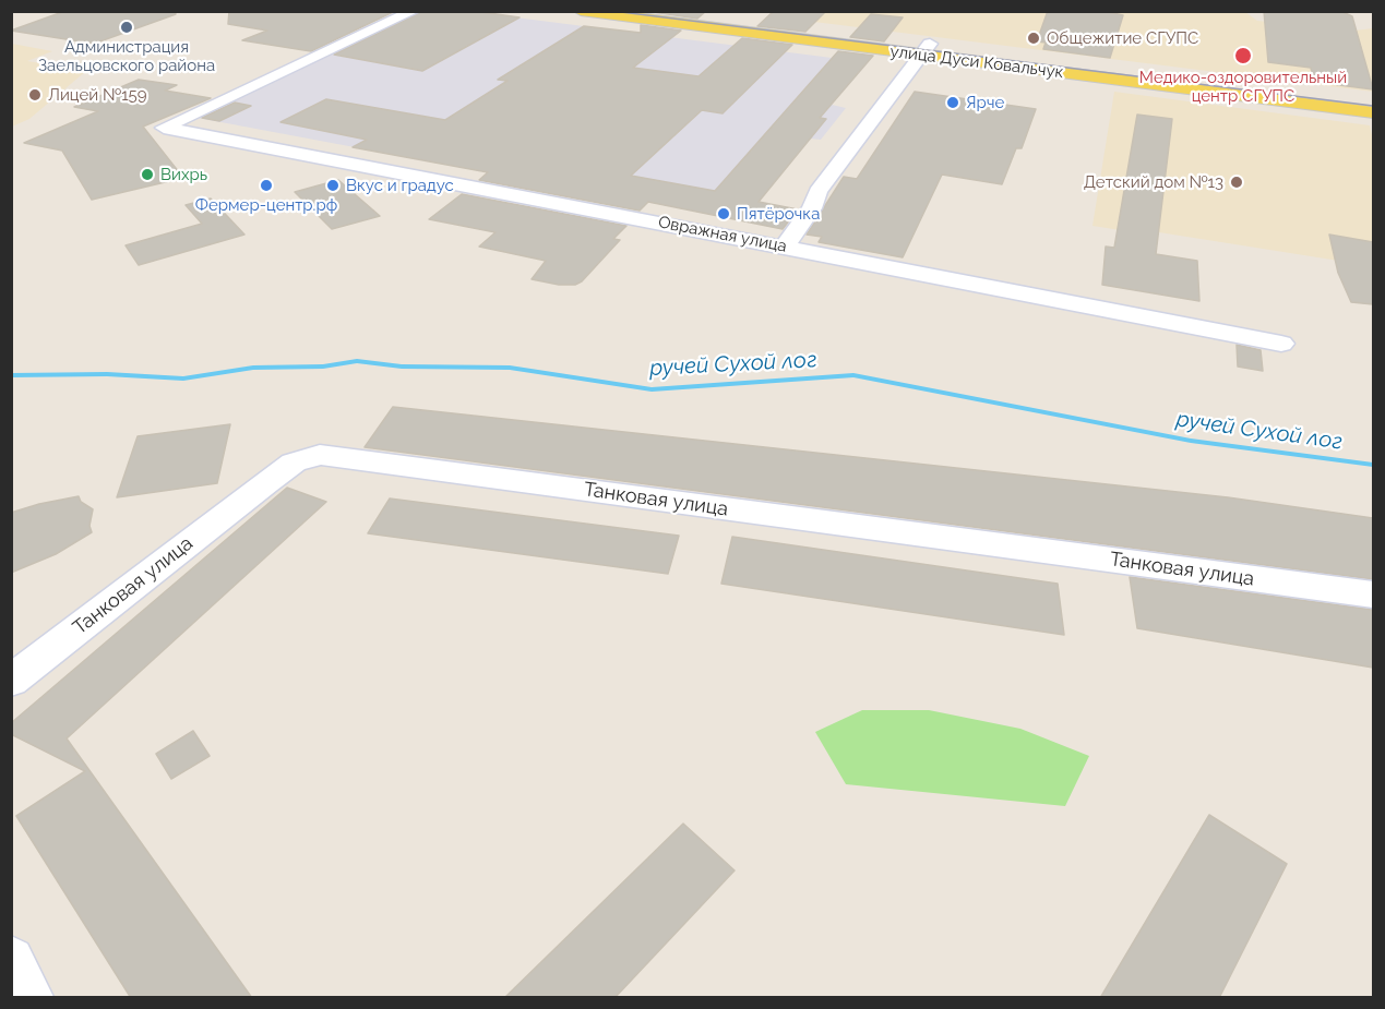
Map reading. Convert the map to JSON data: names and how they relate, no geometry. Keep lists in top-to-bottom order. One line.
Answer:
{"streets":{"main road":["улица Дуси Ковальчук"],"street":["Овражная улица","Танковая улица"]},"water":["ручей Сухой лог"],"places":["Администрация Заельцовского района","Общежитие СГУПС","Медико-оздоровительный центр СГУПС","Лицей №159","Ярче","Вихрь","Детский дом №13","Фермер-центр.рф","Вкус и градус","Пятёрочка"]}
